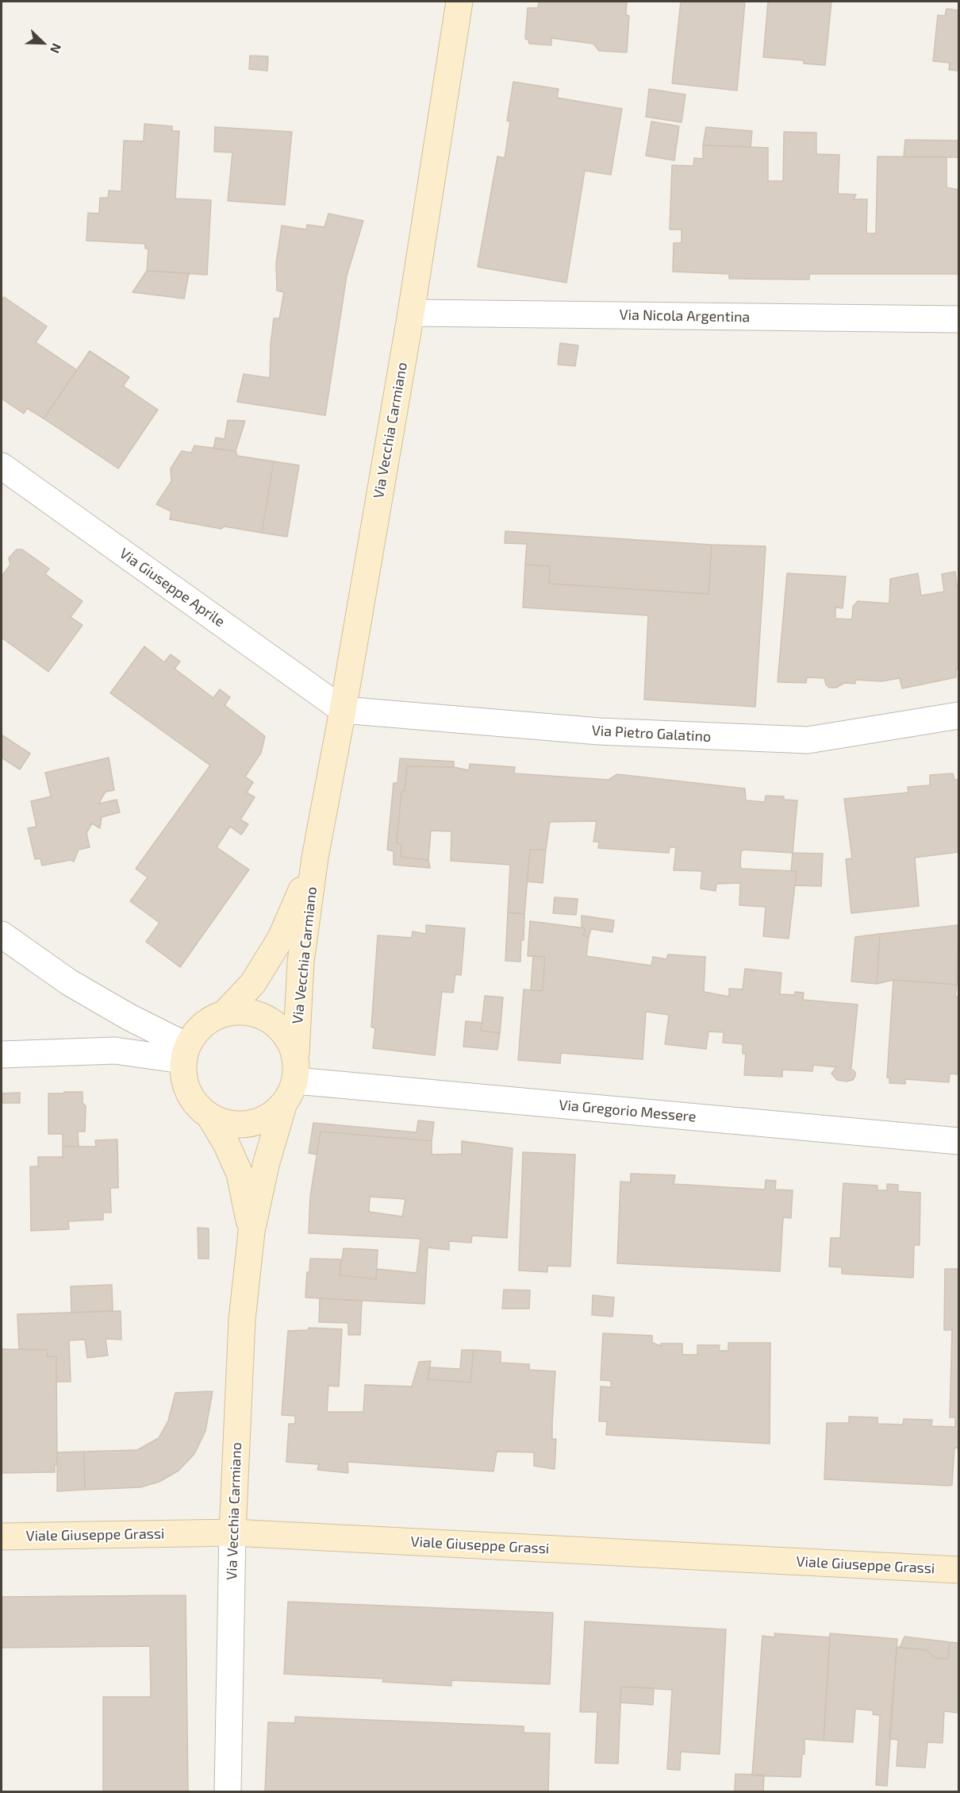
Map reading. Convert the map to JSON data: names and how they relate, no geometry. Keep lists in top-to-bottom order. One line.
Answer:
{"streets":{"street":["Via Nicola Argentina","Via Vecchia Carmiano","Via Giuseppe Aprile","Via Pietro Galatino","Via Gregorio Messere","Viale Giuseppe Grassi"]},"crossings":[["Via Nicola Argentina","Via Vecchia Carmiano"],["Via Vecchia Carmiano","Via Giuseppe Aprile"],["Via Vecchia Carmiano","Via Pietro Galatino"],["Via Vecchia Carmiano","Via Gregorio Messere"],["Via Vecchia Carmiano","Viale Giuseppe Grassi"],["Via Giuseppe Aprile","Via Pietro Galatino"]],"north":"bottom right"}
